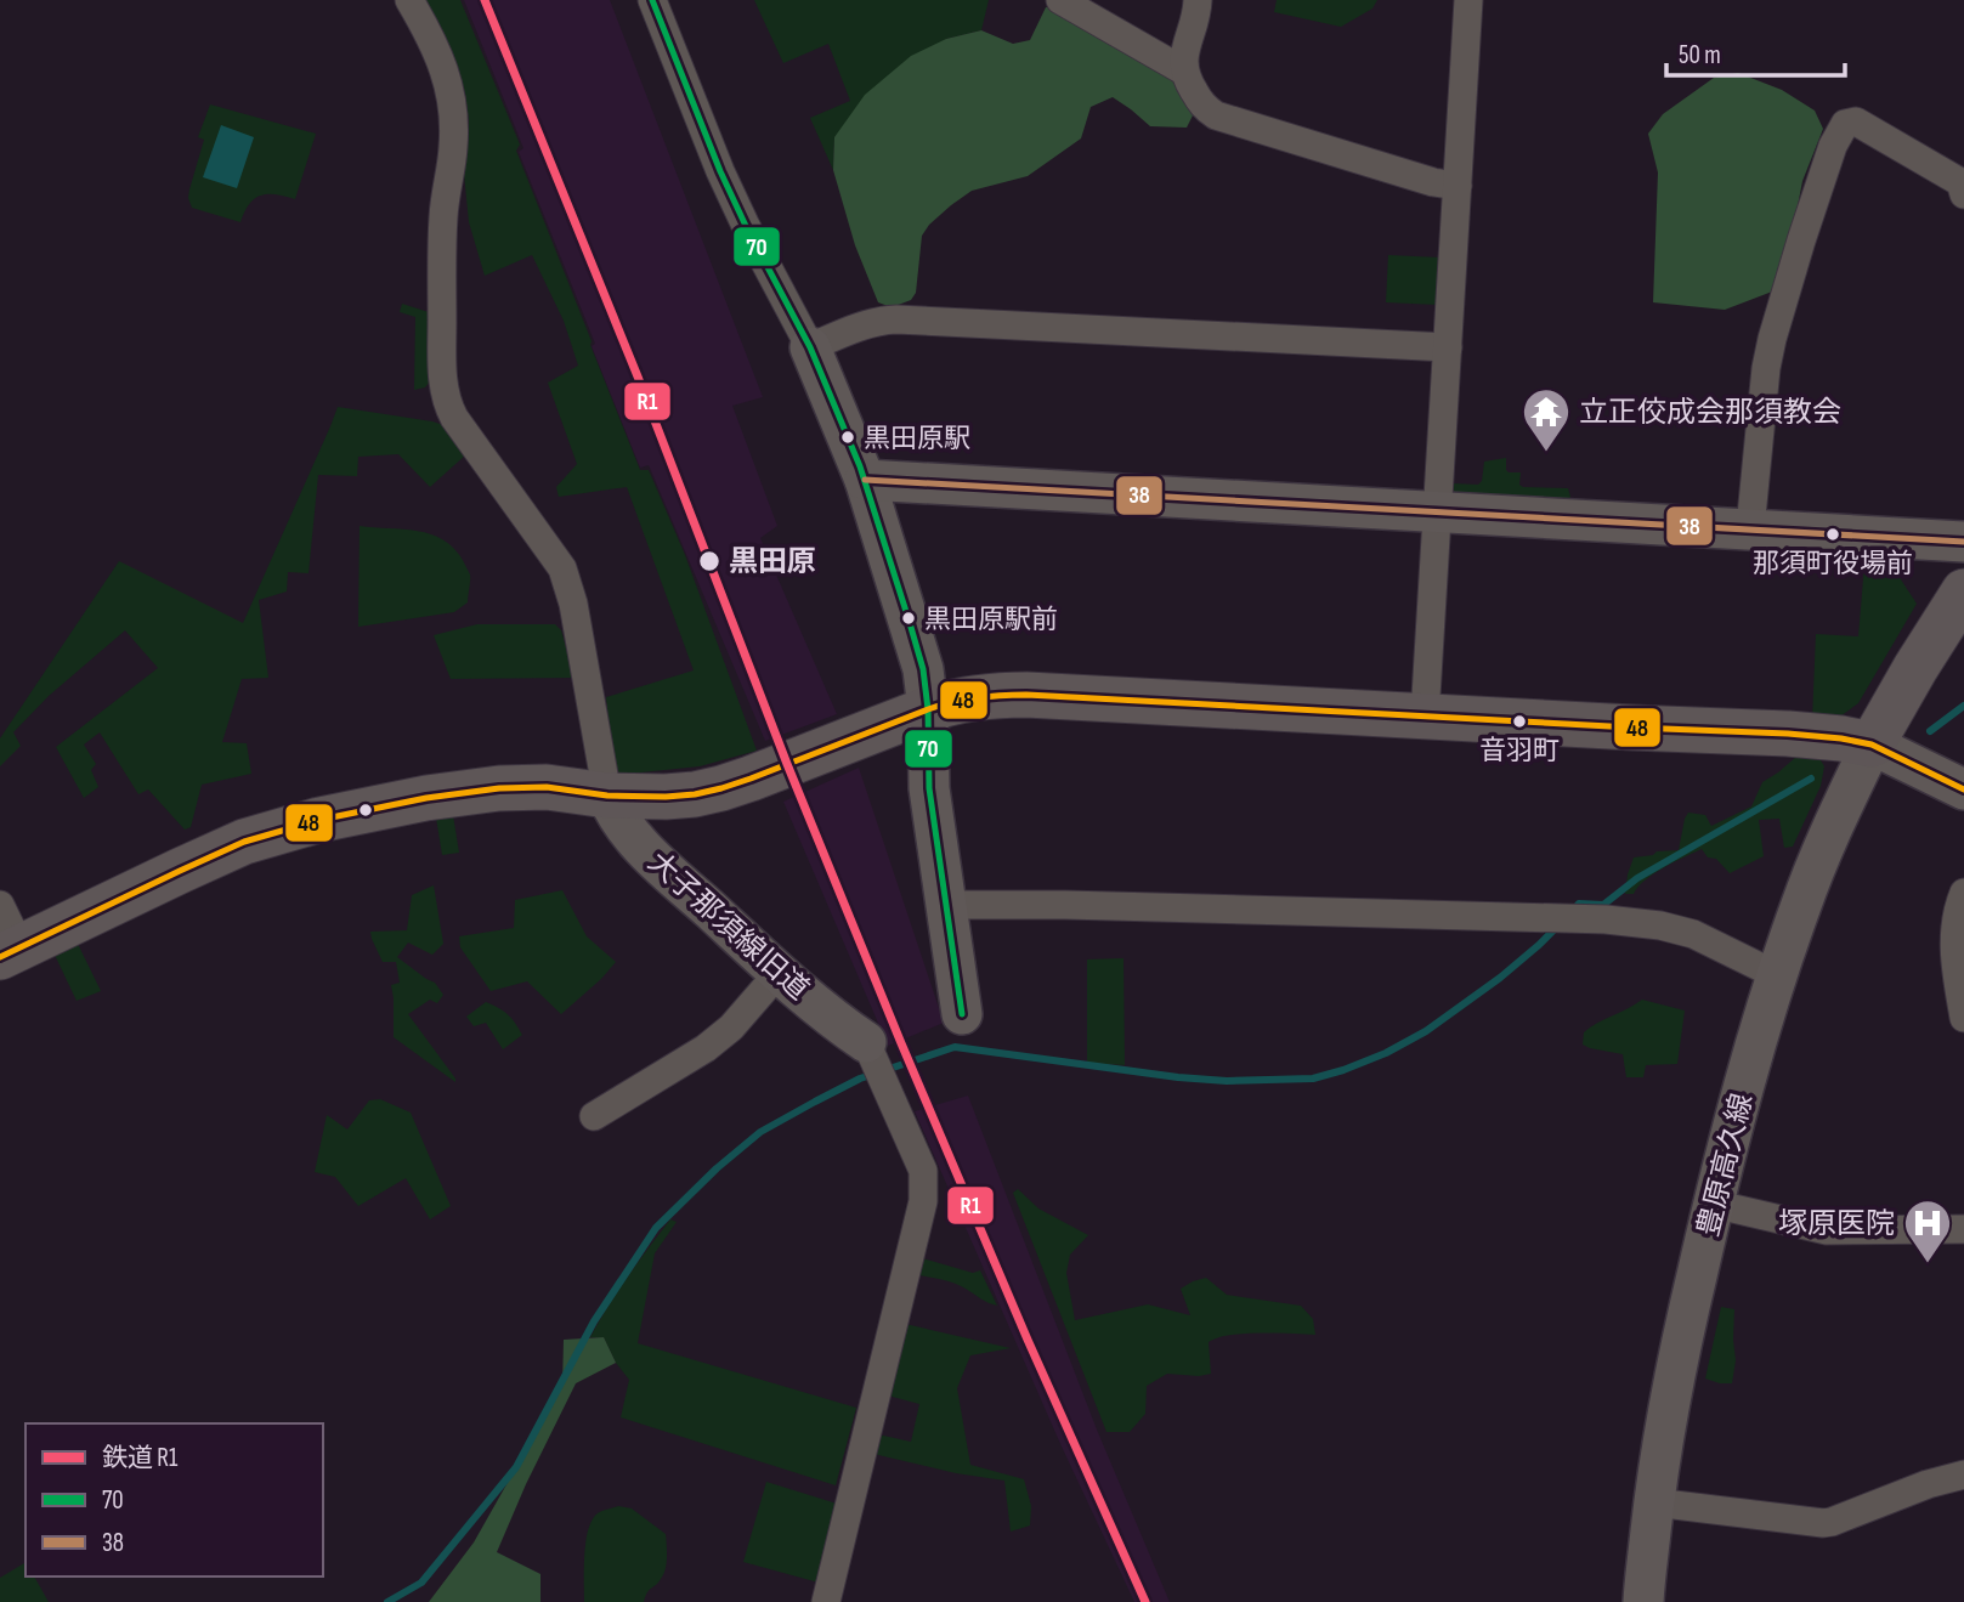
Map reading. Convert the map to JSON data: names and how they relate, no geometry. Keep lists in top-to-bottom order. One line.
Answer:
{"streets":{"main road":["大子那須線旧道","豊原高久線"]},"places":{"other":["黒田原駅","那須町役場前","黒田原","黒田原駅前","音羽町"],"temple":["立正佼成会那須教会"],"hospital":["塚原医院"]},"lines":["rail line R1","transit line 70","transit line 38","transit line 48"],"legend":["鉄道 R1","70","38"],"scale_bar":"50 m"}
